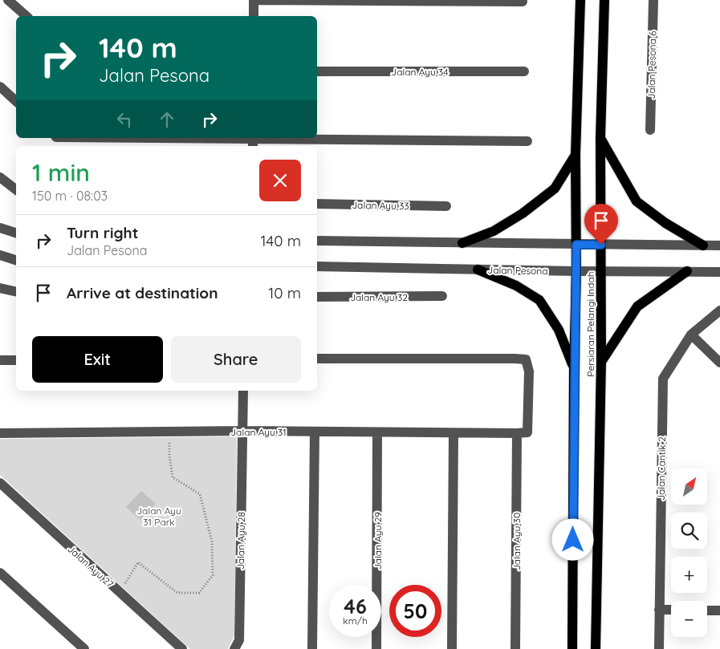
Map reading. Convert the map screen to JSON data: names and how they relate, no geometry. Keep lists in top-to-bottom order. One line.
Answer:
{"streets":{"main road":["Persiaran Pelangi Indah"],"street":["Jalan Pesona 6","Jalan Ayu 34","Jalan Ayu 33","Jalan Pesona","Jalan Ayu 32","Jalan Ayu 31","Jalan Cantik 2","Jalan Ayu 28","Jalan Ayu 29","Jalan Ayu 30","Jalan Ayu 27"]},"crossings":[["Jalan Pesona","Persiaran Pelangi Indah"],["Jalan Ayu 31","Jalan Ayu 28"],["Jalan Ayu 31","Jalan Ayu 29"],["Jalan Ayu 31","Jalan Ayu 30"]],"parks":["Jalan Ayu 31 Park"],"north":"top right","page":{"turn":["140 m","Jalan Pesona"],"heading":["1 min","150 m · 08:03"],"list":[{"name":"Turn right","note":"Jalan Pesona","value":"140 m"},{"name":"Arrive at destination","value":"10 m"}],"buttons":["Exit","Share"],"map_buttons":["+","−"],"speed":"46 km/h","limit":"50"}}
